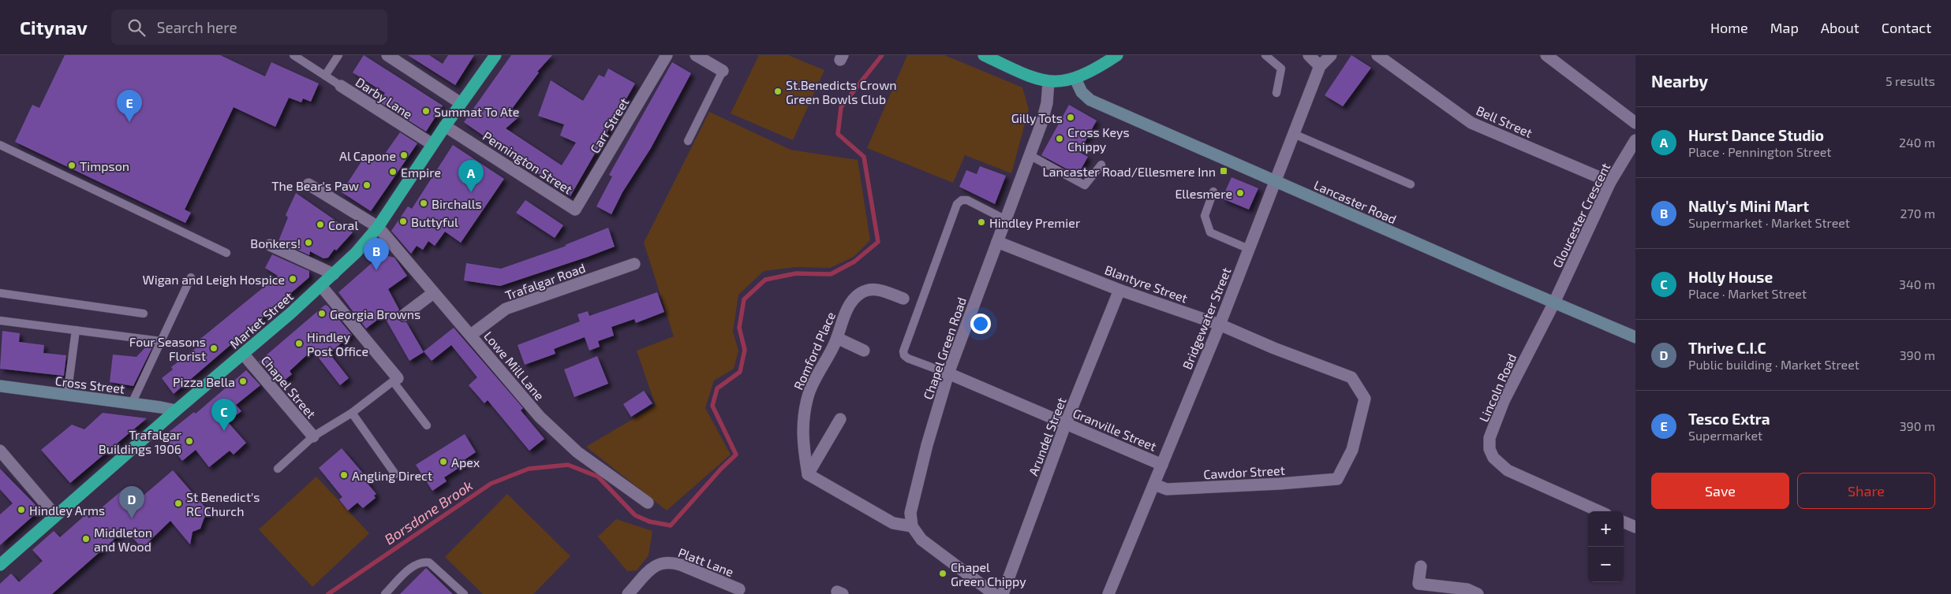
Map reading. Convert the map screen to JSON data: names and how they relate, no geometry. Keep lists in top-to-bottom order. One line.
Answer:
{"streets":{"highway":["Market Street"],"street":["Darby Lane","Bell Street","Carr Street","Pennington Street","Lancaster Road","Gloucester Crescent","Trafalgar Road","Blantyre Street","Bridgewater Street","Chapel Green Road","Romford Place","Lowe Mill Lane","Cross Street","Chapel Street","Lincoln Road","Granville Street","Arundel Street","Cawdor Street","Platt Lane"]},"crossings":[["Darby Lane","Market Street"],["Bell Street","Gloucester Crescent"],["Carr Street","Pennington Street"],["Pennington Street","Market Street"],["Lancaster Road","Gloucester Crescent"],["Lancaster Road","Bridgewater Street"],["Lancaster Road","Lincoln Road"],["Gloucester Crescent","Lincoln Road"],["Trafalgar Road","Lowe Mill Lane"],["Blantyre Street","Bridgewater Street"],["Blantyre Street","Chapel Green Road"],["Blantyre Street","Arundel Street"],["Blantyre Street","Cawdor Street"],["Bridgewater Street","Granville Street"],["Bridgewater Street","Cawdor Street"],["Market Street","Lowe Mill Lane"],["Market Street","Cross Street"],["Market Street","Chapel Street"],["Chapel Green Road","Granville Street"],["Granville Street","Arundel Street"]],"water":["Borsdane Brook"],"places":{"other":["St.Benedicts Crown Green Bowls Club","Summat To Ate","Gilly Tots","Cross Keys Chippy","Al Capone","Timpson","Empire","The Bear's Paw","Ellesmere","Birchalls","Buttyful","Hindley Premier","Coral","Bonkers!","Wigan and Leigh Hospice","Georgia Browns","Hindley Post Office","Four Seasons Florist","Pizza Bella","Trafalgar Buildings 1906","Apex","Angling Direct","St Benedict's RC Church","Hindley Arms","Middleton and Wood","Chapel Green Chippy"],"transit":["Lancaster Road/Ellesmere Inn"]},"page":{"header":"Citynav","search":"Search here","nav":["Home","Map","About","Contact"],"heading":["Nearby","5 results"],"pins":["E","A","B","C","D"],"list":[{"mark":"A","name":"Hurst Dance Studio","note":"Place · Pennington Street","value":"240 m"},{"mark":"B","name":"Nally's Mini Mart","note":"Supermarket · Market Street","value":"270 m"},{"mark":"C","name":"Holly House","note":"Place · Market Street","value":"340 m"},{"mark":"D","name":"Thrive C.I.C","note":"Public building · Market Street","value":"390 m"},{"mark":"E","name":"Tesco Extra","note":"Supermarket","value":"390 m"}],"buttons":["Save","Share"],"map_buttons":["+","−"]}}
